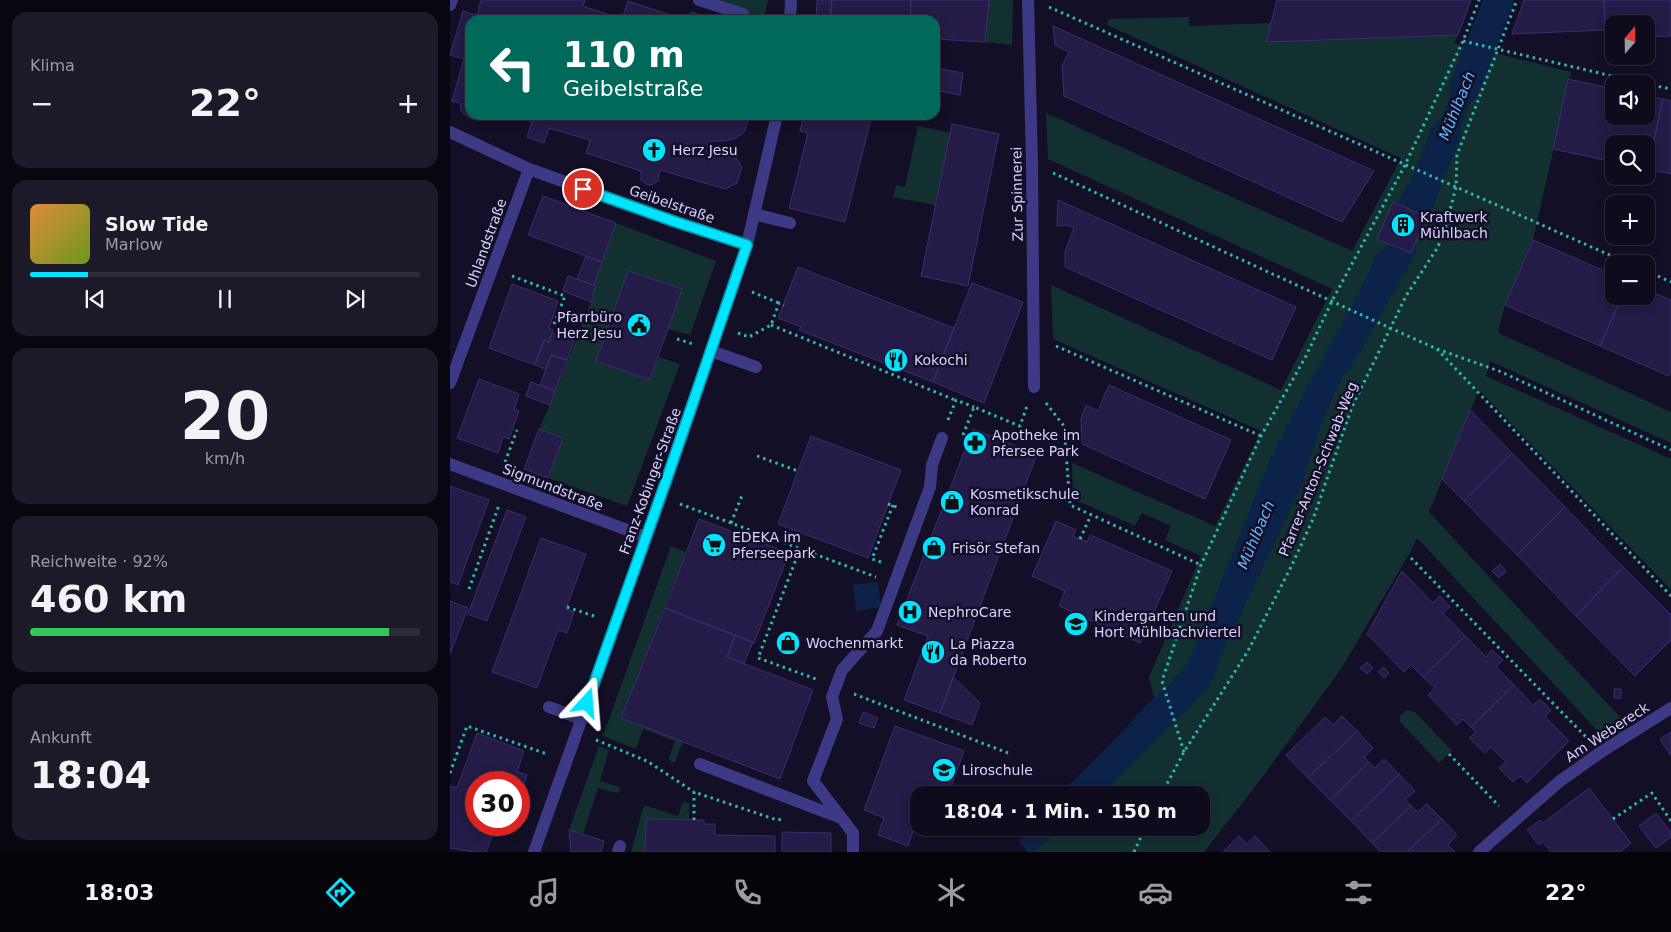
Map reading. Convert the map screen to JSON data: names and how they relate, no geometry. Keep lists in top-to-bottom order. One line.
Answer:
{"streets":{"street":["Zur Spinnerei","Geibelstraße","Uhlandstraße","Franz-Kobinger-Straße","Sigmundstraße","Am Webereck"],"path":["Pfarrer-Anton-Schwab-Weg"]},"crossings":[["Geibelstraße","Uhlandstraße"],["Geibelstraße","Franz-Kobinger-Straße"],["Franz-Kobinger-Straße","Sigmundstraße"]],"water":["Mühlbach"],"places":{"church":["Herz Jesu"],"building":["Kraftwerk Mühlbach"],"public building":["Pfarrbüro Herz Jesu"],"restaurant":["Kokochi","La Piazza da Roberto"],"pharmacy":["Apotheke im Pfersee Park"],"shop":["Kosmetikschule Konrad","Frisör Stefan","Wochenmarkt"],"supermarket":["EDEKA im Pferseepark"],"hospital":["NephroCare"],"school or university":["Kindergarten und Hort Mühlbachviertel","Liroschule"]},"north":"top","page":{"tile":["Klima",["20","km/h"],["Reichweite · 92%","460 km"],["Ankunft","18:04"]],"map_buttons":["+","−"],"turn":["110 m","Geibelstraße"],"heat":["−","22°","+"],"song":["Slow Tide","Marlow"],"limit":"30","trip":"18:04 · 1 Min. · 150 m","tabs":["18:03","22°"]}}
